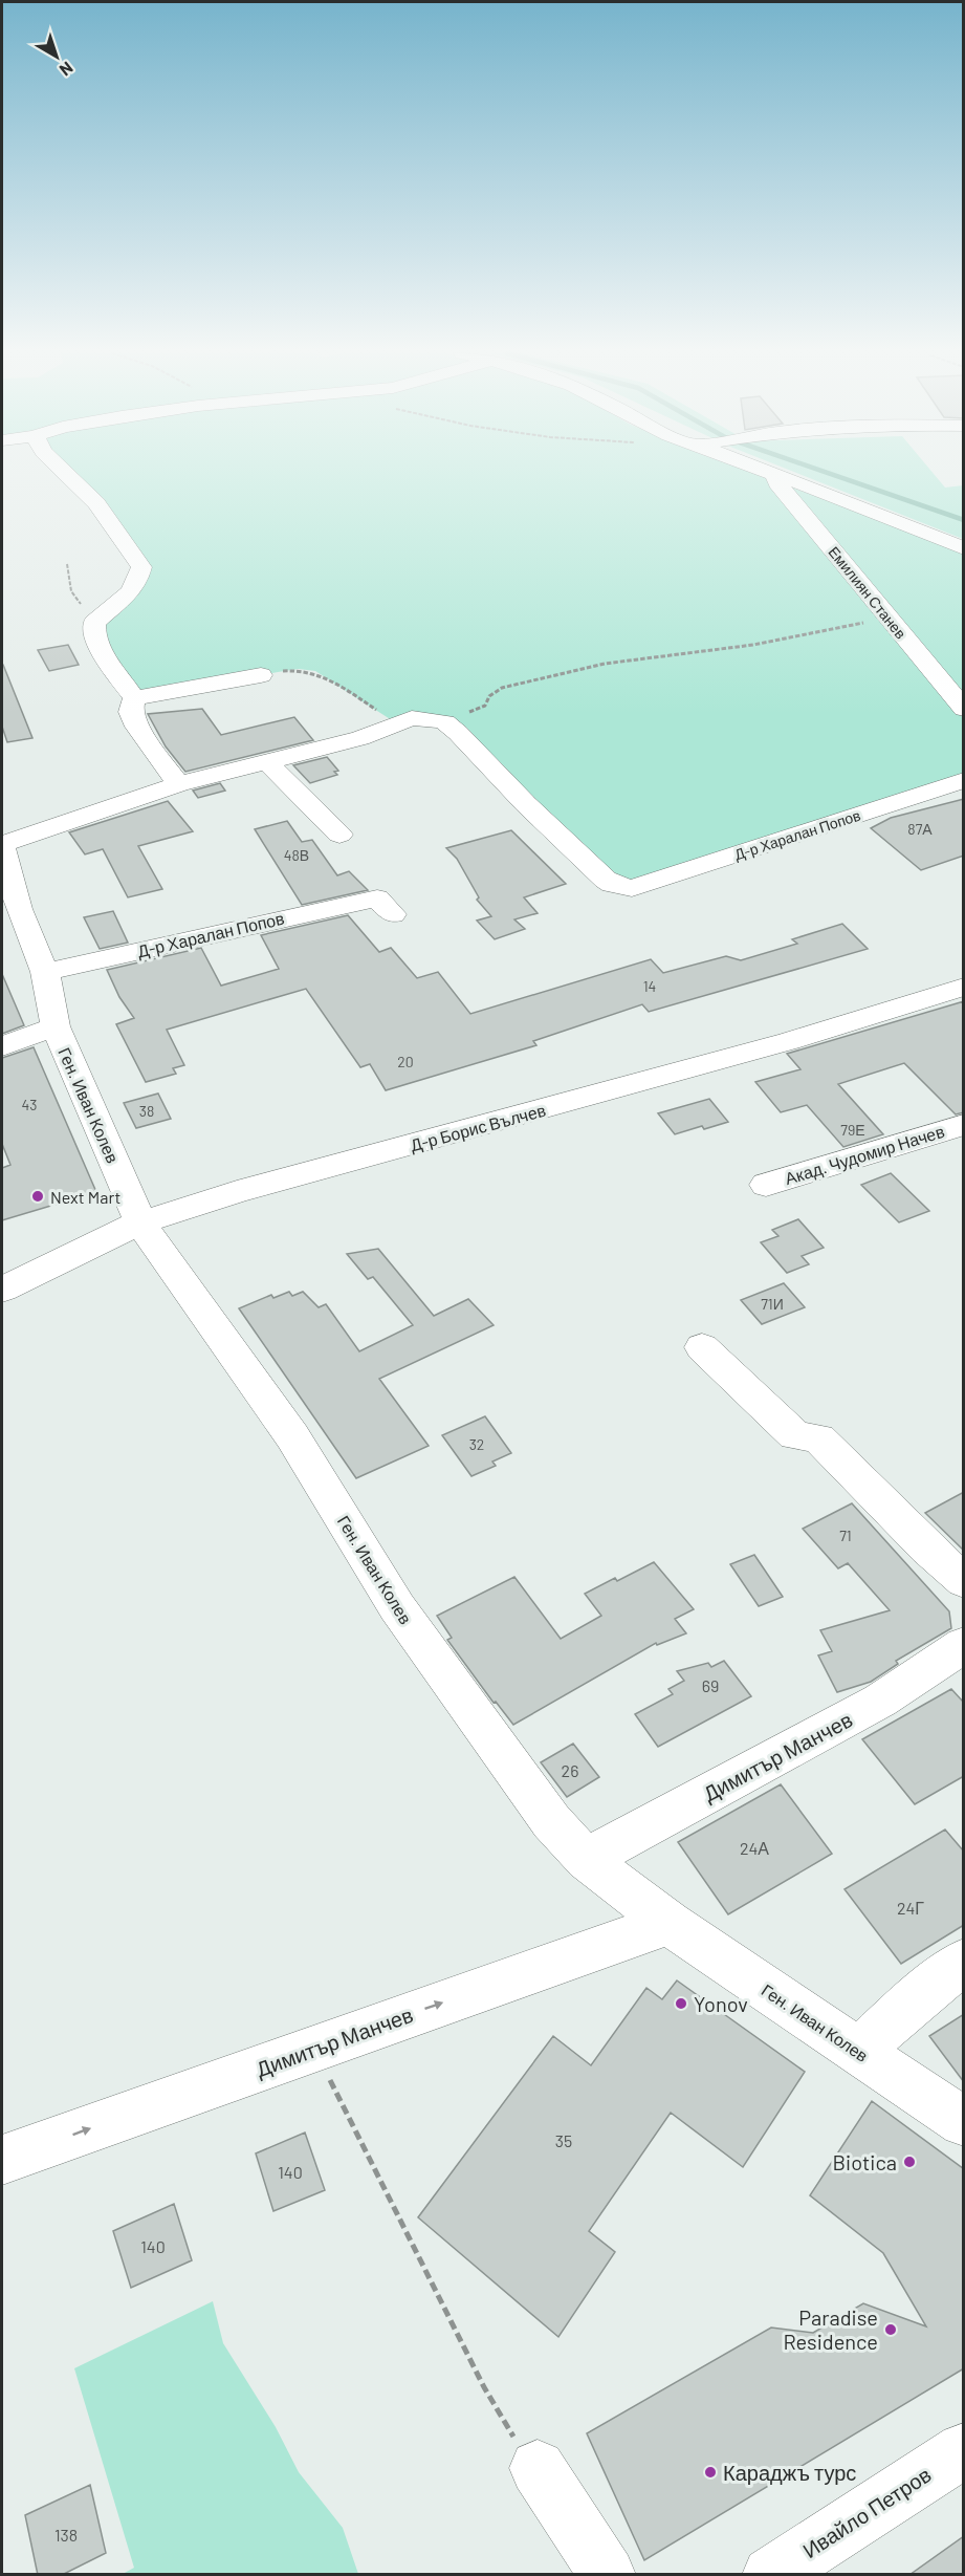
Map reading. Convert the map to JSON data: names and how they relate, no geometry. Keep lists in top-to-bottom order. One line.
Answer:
{"streets":{"street":["Емилиян Станев","Д-р Харалан Попов","Ген. Иван Колев","Д-р Борис Вълчев","Акад. Чудомир Начев","Димитър Манчев","Ивайло Петров"]},"crossings":[["Д-р Харалан Попов","Ген. Иван Колев"],["Ген. Иван Колев","Д-р Борис Вълчев"],["Ген. Иван Колев","Димитър Манчев"]],"one_way":["Димитър Манчев"],"places":["Next Mart","Yonov","Biotica","Paradise Residence","Караджъ турс"],"house_numbers":["87А","48В","14","20","43","38","79Е","71И","32","71","69","26","24А","24Г","35","140","140","138"],"north":"bottom right"}
